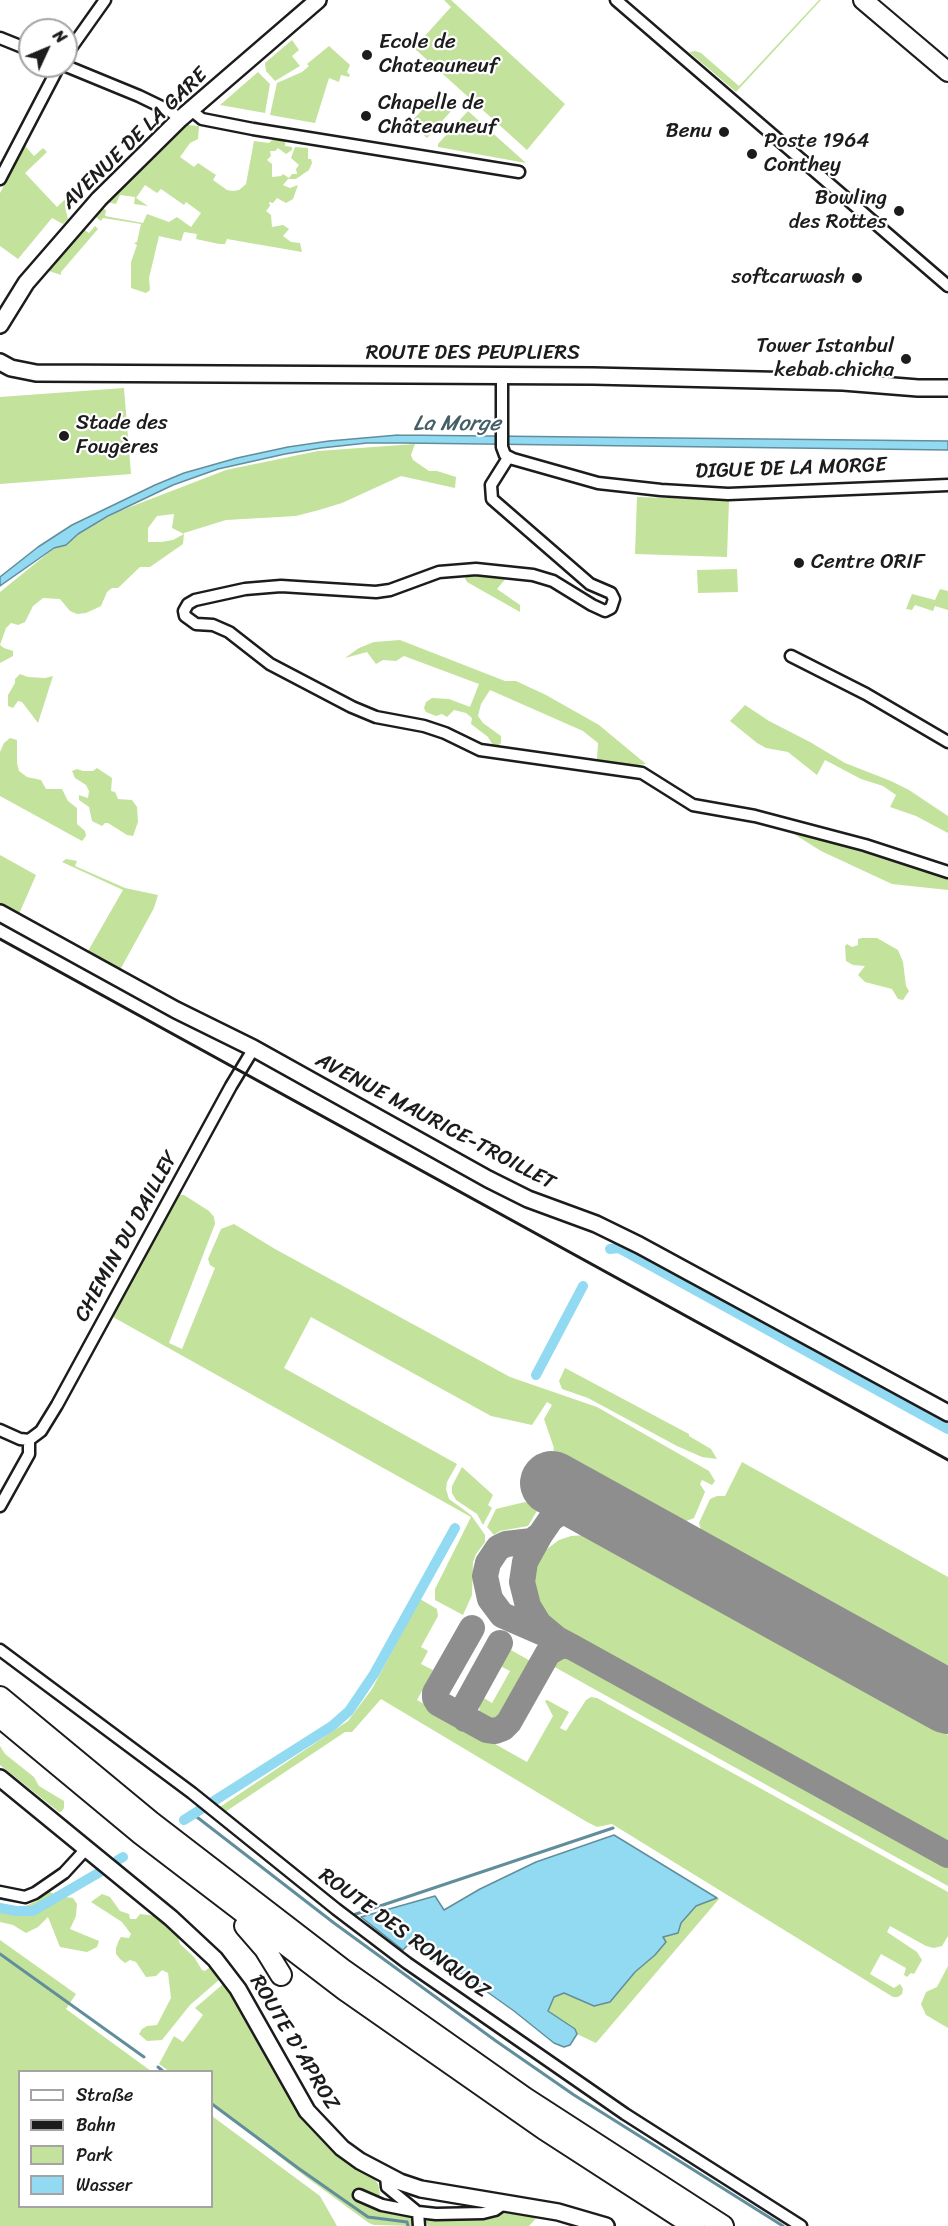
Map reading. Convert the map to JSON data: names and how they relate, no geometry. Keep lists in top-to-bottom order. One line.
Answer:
{"streets":{"street":["AVENUE DE LA GARE","ROUTE DES PEUPLIERS","DIGUE DE LA MORGE","AVENUE MAURICE-TROILLET","CHEMIN DU DAILLEY","ROUTE DES RONQUOZ","ROUTE D'APROZ"]},"crossings":[["AVENUE MAURICE-TROILLET","CHEMIN DU DAILLEY"]],"water":["La Morge"],"places":["Ecole de Chateauneuf","Chapelle de Châteauneuf","Benu","Poste 1964 Conthey","Bowling des Rottes","softcarwash","Tower Istanbul kebab chicha","Stade des Fougères","Centre ORIF"],"legend":["Straße","Bahn","Park","Wasser"],"north":"top right"}
